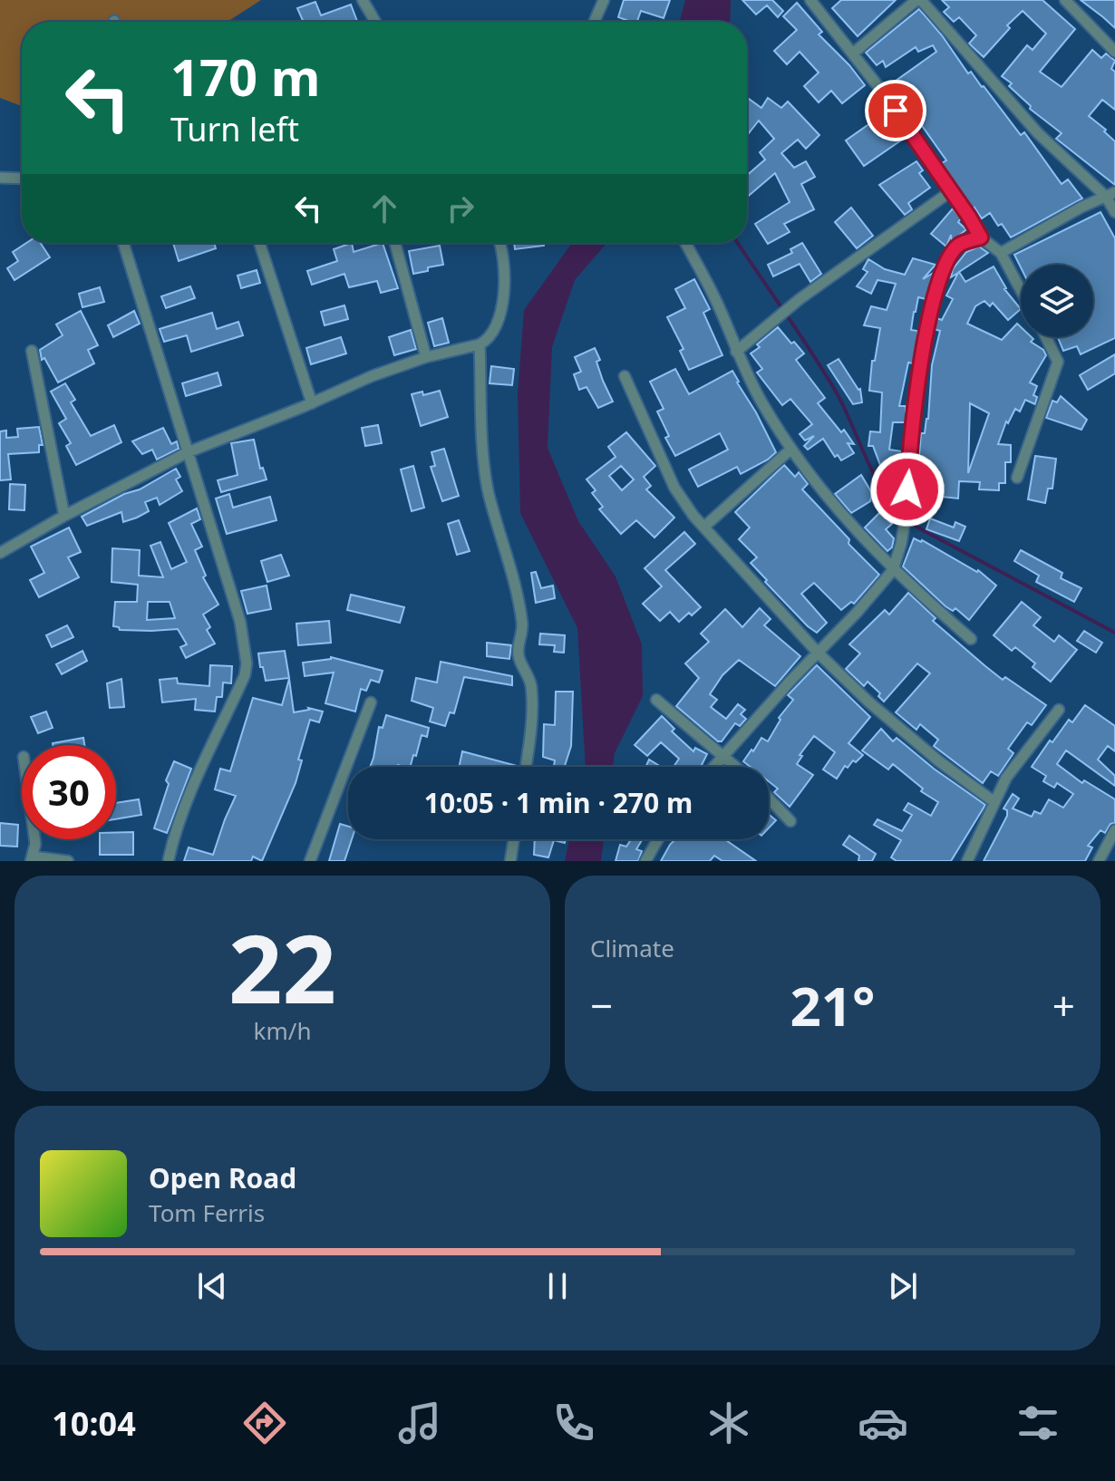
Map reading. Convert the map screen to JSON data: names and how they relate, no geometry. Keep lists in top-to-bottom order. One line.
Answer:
{"page":{"turn":["170 m","Turn left"],"limit":"30","trip":"10:05 · 1 min · 270 m","tile":[["22","km/h"],"Climate"],"heat":["−","21°","+"],"song":["Open Road","Tom Ferris"],"tabs":"10:04"}}
